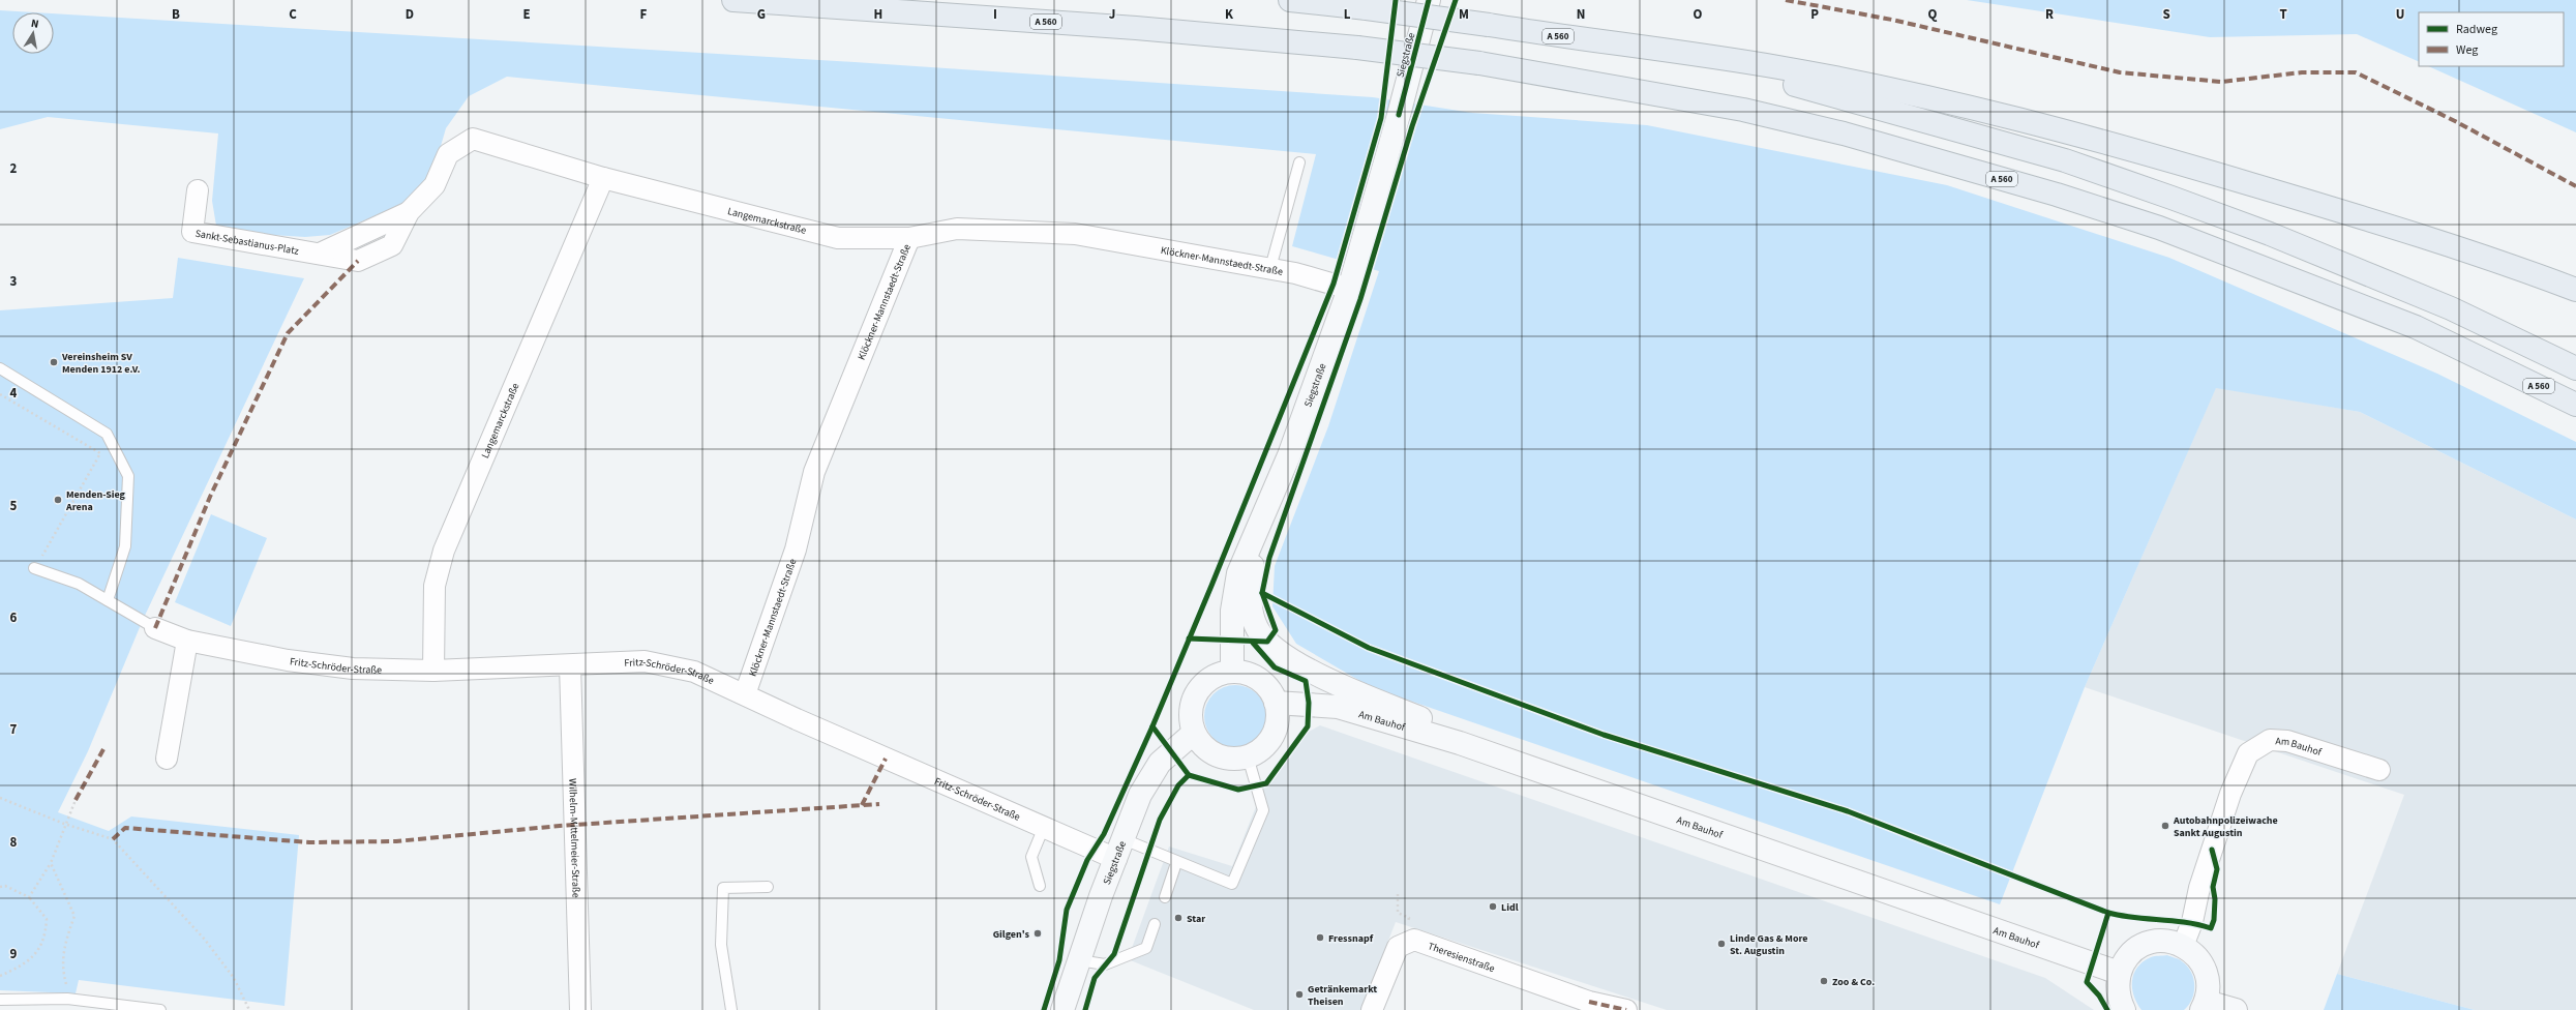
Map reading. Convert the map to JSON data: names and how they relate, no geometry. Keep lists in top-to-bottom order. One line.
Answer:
{"streets":{"highway":["A 560"],"main road":["Siegstraße","Am Bauhof"],"street":["Langemarckstraße","Sankt-Sebastianus-Platz","Klöckner-Mannstaedt-Straße","Fritz-Schröder-Straße","Wilhelm-Mittelmeier-Straße","Theresienstraße"]},"crossings":[["Siegstraße","Klöckner-Mannstaedt-Straße"],["Siegstraße","Fritz-Schröder-Straße"],["Siegstraße","Am Bauhof"],["Langemarckstraße","Sankt-Sebastianus-Platz"],["Langemarckstraße","Klöckner-Mannstaedt-Straße"],["Langemarckstraße","Fritz-Schröder-Straße"],["Klöckner-Mannstaedt-Straße","Fritz-Schröder-Straße"],["Fritz-Schröder-Straße","Wilhelm-Mittelmeier-Straße"]],"places":["Vereinsheim SV Menden 1912 e.V.","Menden-Sieg Arena","Autobahnpolizeiwache Sankt Augustin","Lidl","Star","Gilgen's","Fressnapf","Linde Gas & More St. Augustin","Zoo & Co.","Getränkemarkt Theisen"],"legend":["Radweg","Weg"],"north":"top","grid":{"columns":["B","C","D","E","F","G","H","I","J","K","L","M","N","O","P","Q","R","S","T","U"],"rows":["2","3","4","5","6","7","8","9"]}}
